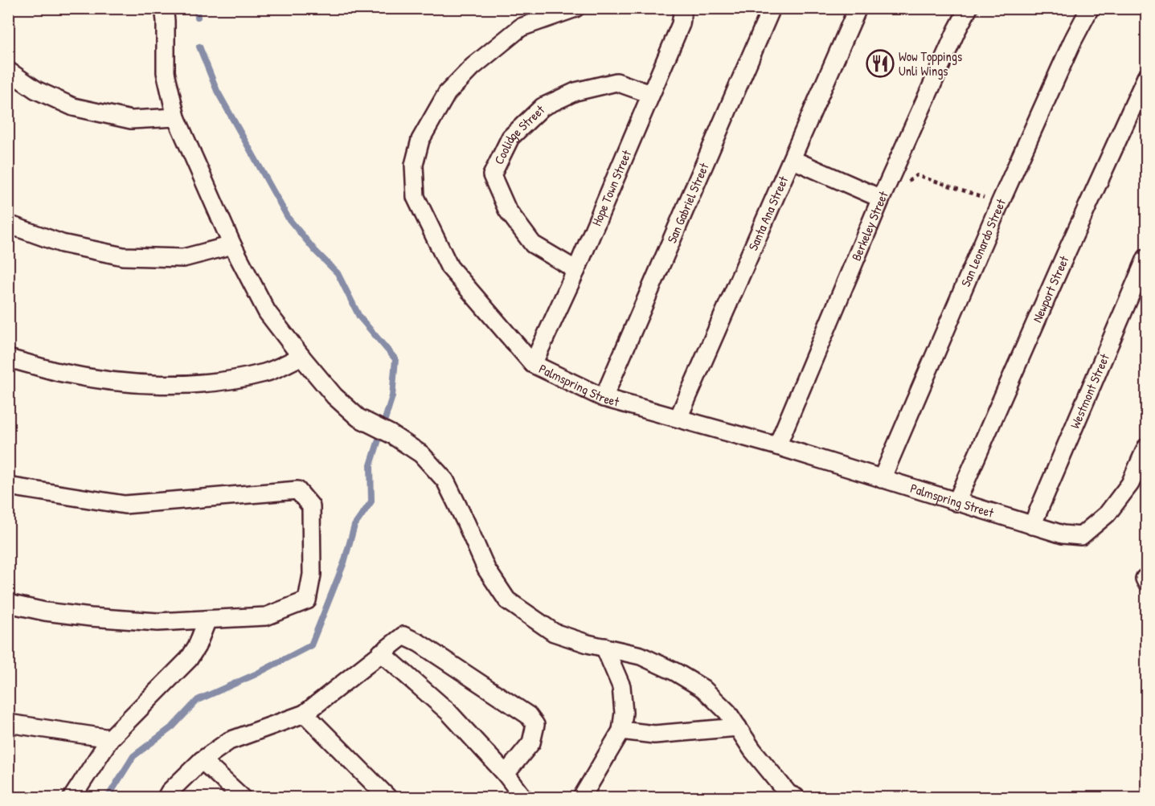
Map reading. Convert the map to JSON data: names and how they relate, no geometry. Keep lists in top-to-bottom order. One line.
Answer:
{"streets":{"street":["Coolidge Street","Hope Town Street","San Gabriel Street","Santa Ana Street","Berkeley Street","San Leonardo Street","Newport Street","Palmspring Street","Westmont Street"]},"crossings":[["Coolidge Street","Hope Town Street"],["Hope Town Street","Palmspring Street"],["San Gabriel Street","Palmspring Street"],["Santa Ana Street","Palmspring Street"],["Berkeley Street","Palmspring Street"],["San Leonardo Street","Palmspring Street"],["Newport Street","Palmspring Street"],["Palmspring Street","Westmont Street"]],"places":{"restaurant":["Wow Toppings Unli Wings"]}}
